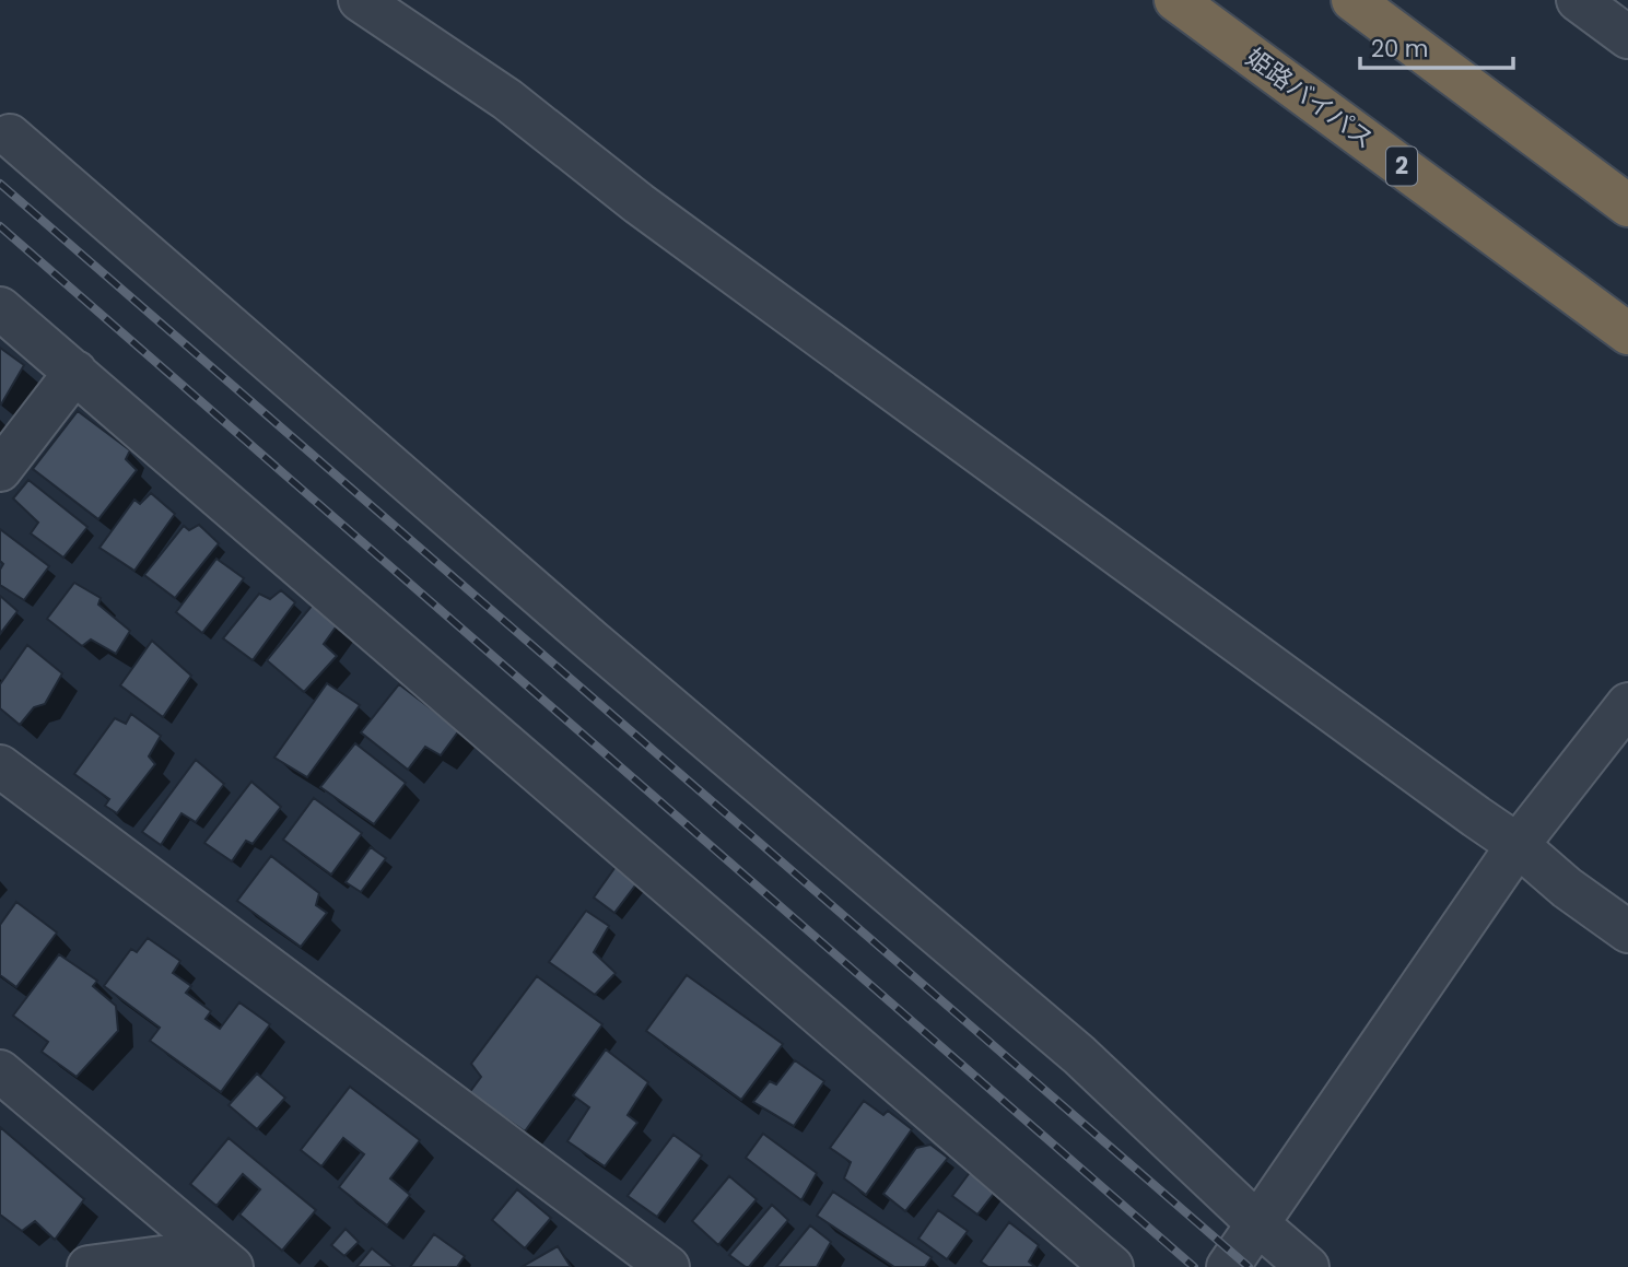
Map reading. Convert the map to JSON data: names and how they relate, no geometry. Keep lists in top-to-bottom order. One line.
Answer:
{"streets":{"highway":["姫路バイパス","2"]},"scale_bar":"20 m"}
